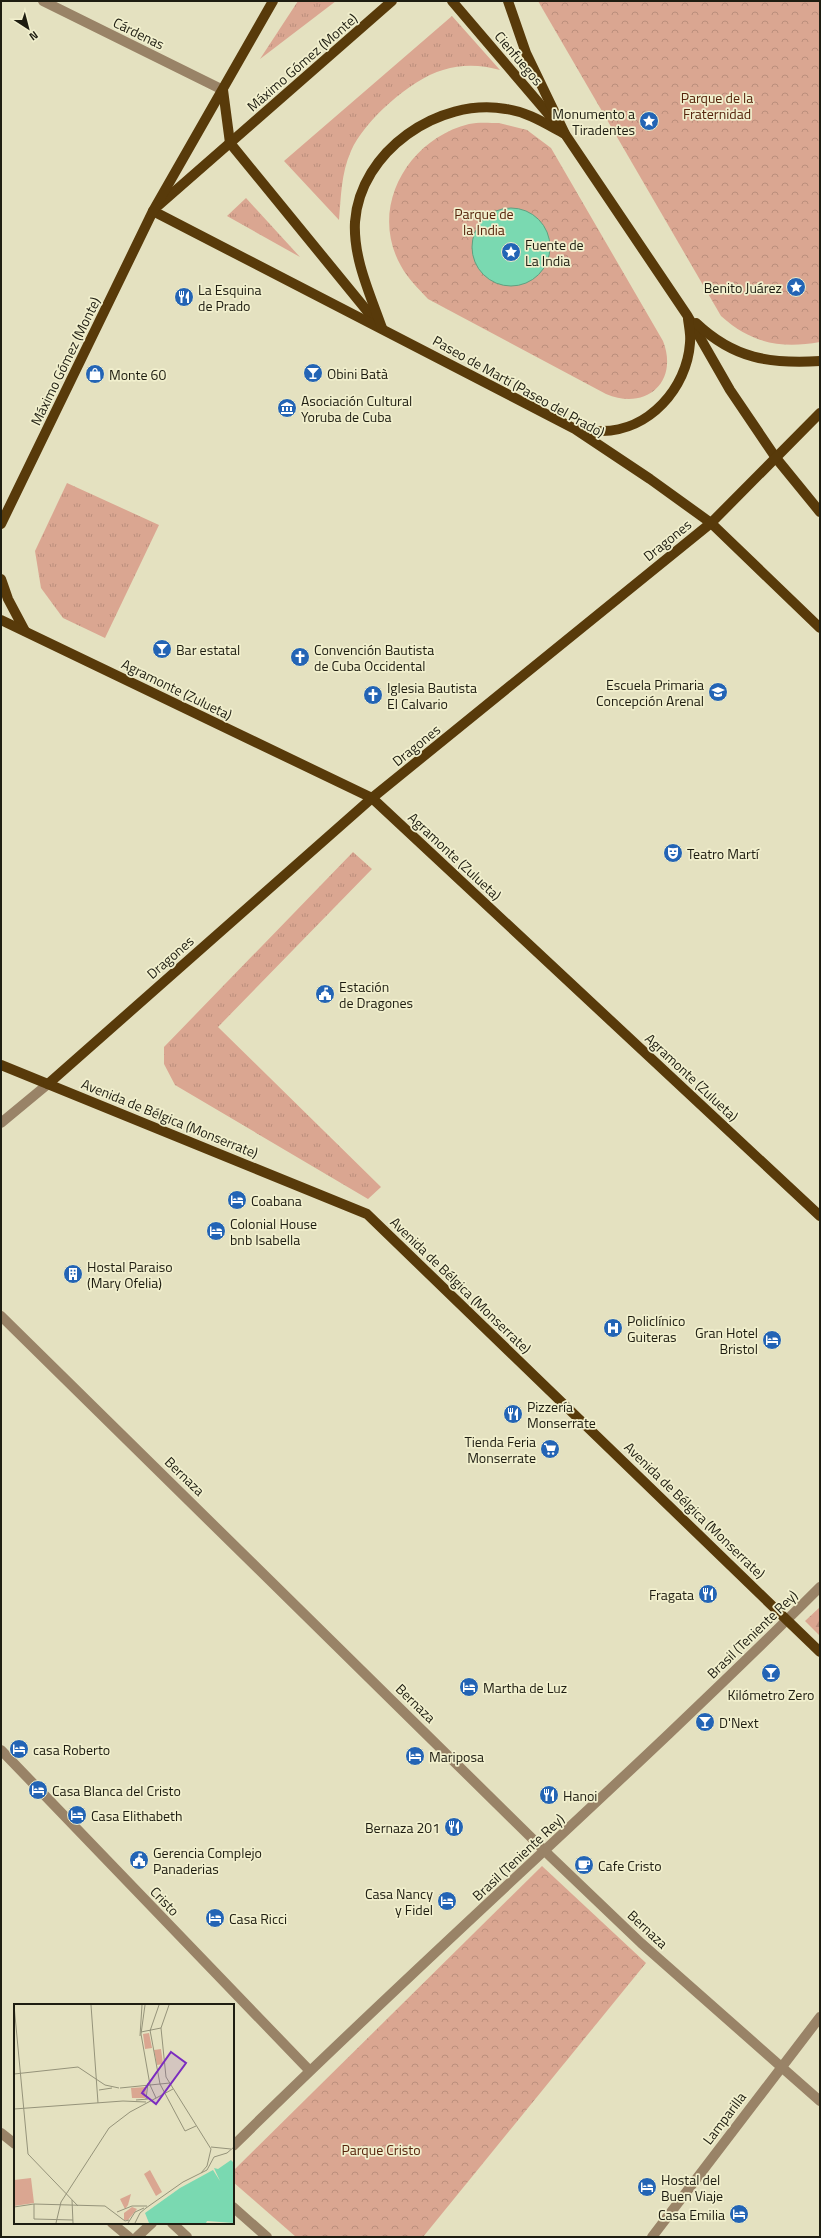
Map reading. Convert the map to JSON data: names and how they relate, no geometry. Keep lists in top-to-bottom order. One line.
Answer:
{"streets":{"main road":["Cienfuegos","Máximo Gómez (Monte)","Paseo de Martí (Paseo del Prado)","Dragones","Agramonte (Zulueta)","Avenida de Bélgica (Monserrate)"],"street":["Cárdenas","Bernaza","Brasil (Teniente Rey)","Cristo","Lamparilla"]},"crossings":[["Cárdenas","Máximo Gómez (Monte)"],["Máximo Gómez (Monte)","Paseo de Martí (Paseo del Prado)"],["Paseo de Martí (Paseo del Prado)","Dragones"],["Dragones","Agramonte (Zulueta)"],["Dragones","Avenida de Bélgica (Monserrate)"],["Avenida de Bélgica (Monserrate)","Brasil (Teniente Rey)"],["Bernaza","Brasil (Teniente Rey)"],["Bernaza","Lamparilla"],["Brasil (Teniente Rey)","Cristo"]],"parks":["Parque de la Fraternidad","Parque de la India","Parque Cristo"],"places":{"place":["Monumento a Tiradentes","Fuente de La India","Benito Juárez"],"restaurant":["La Esquina de Prado","Pizzería Monserrate","Fragata","Hanoi","Bernaza 201"],"bar":["Obini Batà","Bar estatal","Kilómetro Zero","D'Next"],"shop":["Monte 60"],"museum":["Asociación Cultural Yoruba de Cuba"],"church":["Convención Bautista de Cuba Occidental","Iglesia Bautista El Calvario"],"school or university":["Escuela Primaria Concepción Arenal"],"theatre":["Teatro Martí"],"public building":["Estación de Dragones","Gerencia Complejo Panaderias"],"hotel":["Coabana","Colonial House bnb Isabella","Gran Hotel Bristol","Martha de Luz","casa Roberto","Mariposa","Casa Blanca del Cristo","Casa Elithabeth","Casa Nancy y Fidel","Casa Ricci","Hostal del Buen Viaje","Casa Emilia"],"building":["Hostal Paraiso (Mary Ofelia)"],"hospital":["Policlínico Guiteras"],"supermarket":["Tienda Feria Monserrate"],"cafe":["Cafe Cristo"]},"north":"bottom right"}
